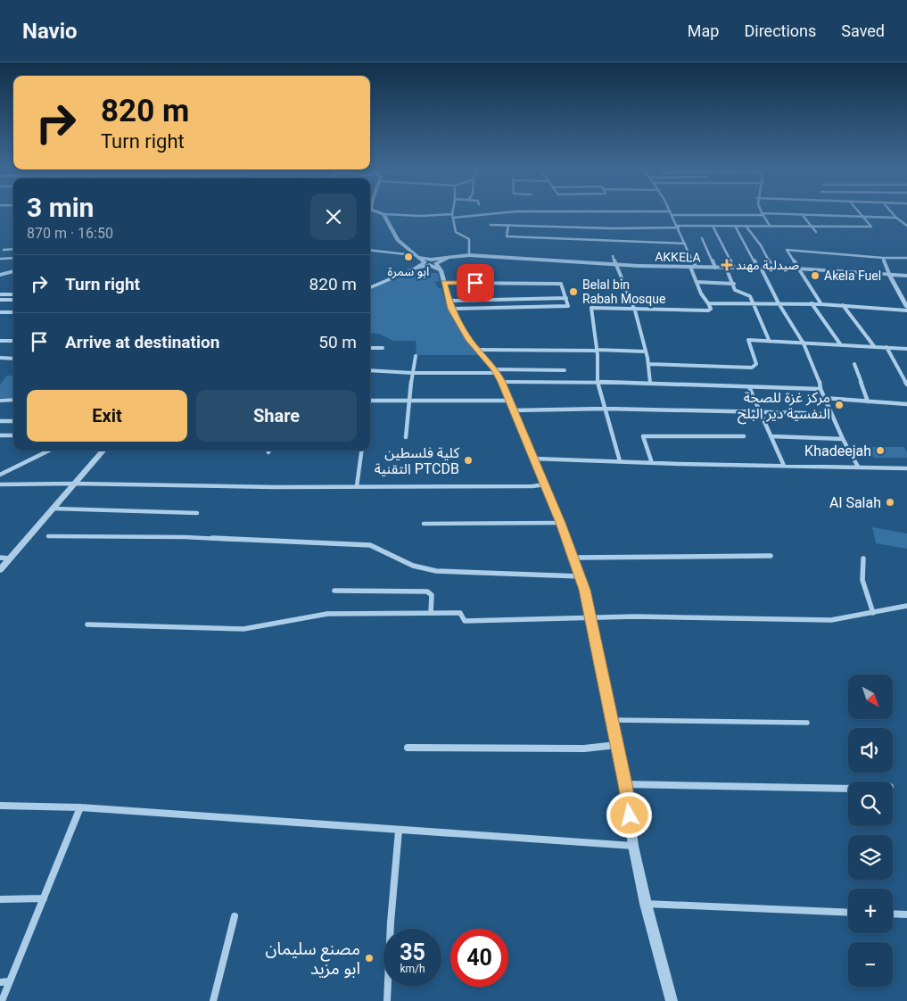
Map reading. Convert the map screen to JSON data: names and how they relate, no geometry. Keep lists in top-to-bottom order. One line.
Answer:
{"streets":{"street":["AKKELA"]},"places":{"other":["ابو سمرة","Akela Fuel","Belal bin Rabah Mosque","مركز غزة للصحة النفسية دير البلح","Khadeejah","كلية فلسطين التقنية PTCDB","Al Salah","مصنع سليمان ابو مزيد"],"health":["صيدلية مهند"]},"north":"bottom right","page":{"header":"Navio","nav":["Map","Directions","Saved"],"turn":["820 m","Turn right"],"heading":["3 min","870 m · 16:50"],"list":[{"name":"Turn right","value":"820 m"},{"name":"Arrive at destination","value":"50 m"}],"buttons":["Exit","Share"],"map_buttons":["+","−"],"speed":"35 km/h","limit":"40"}}
